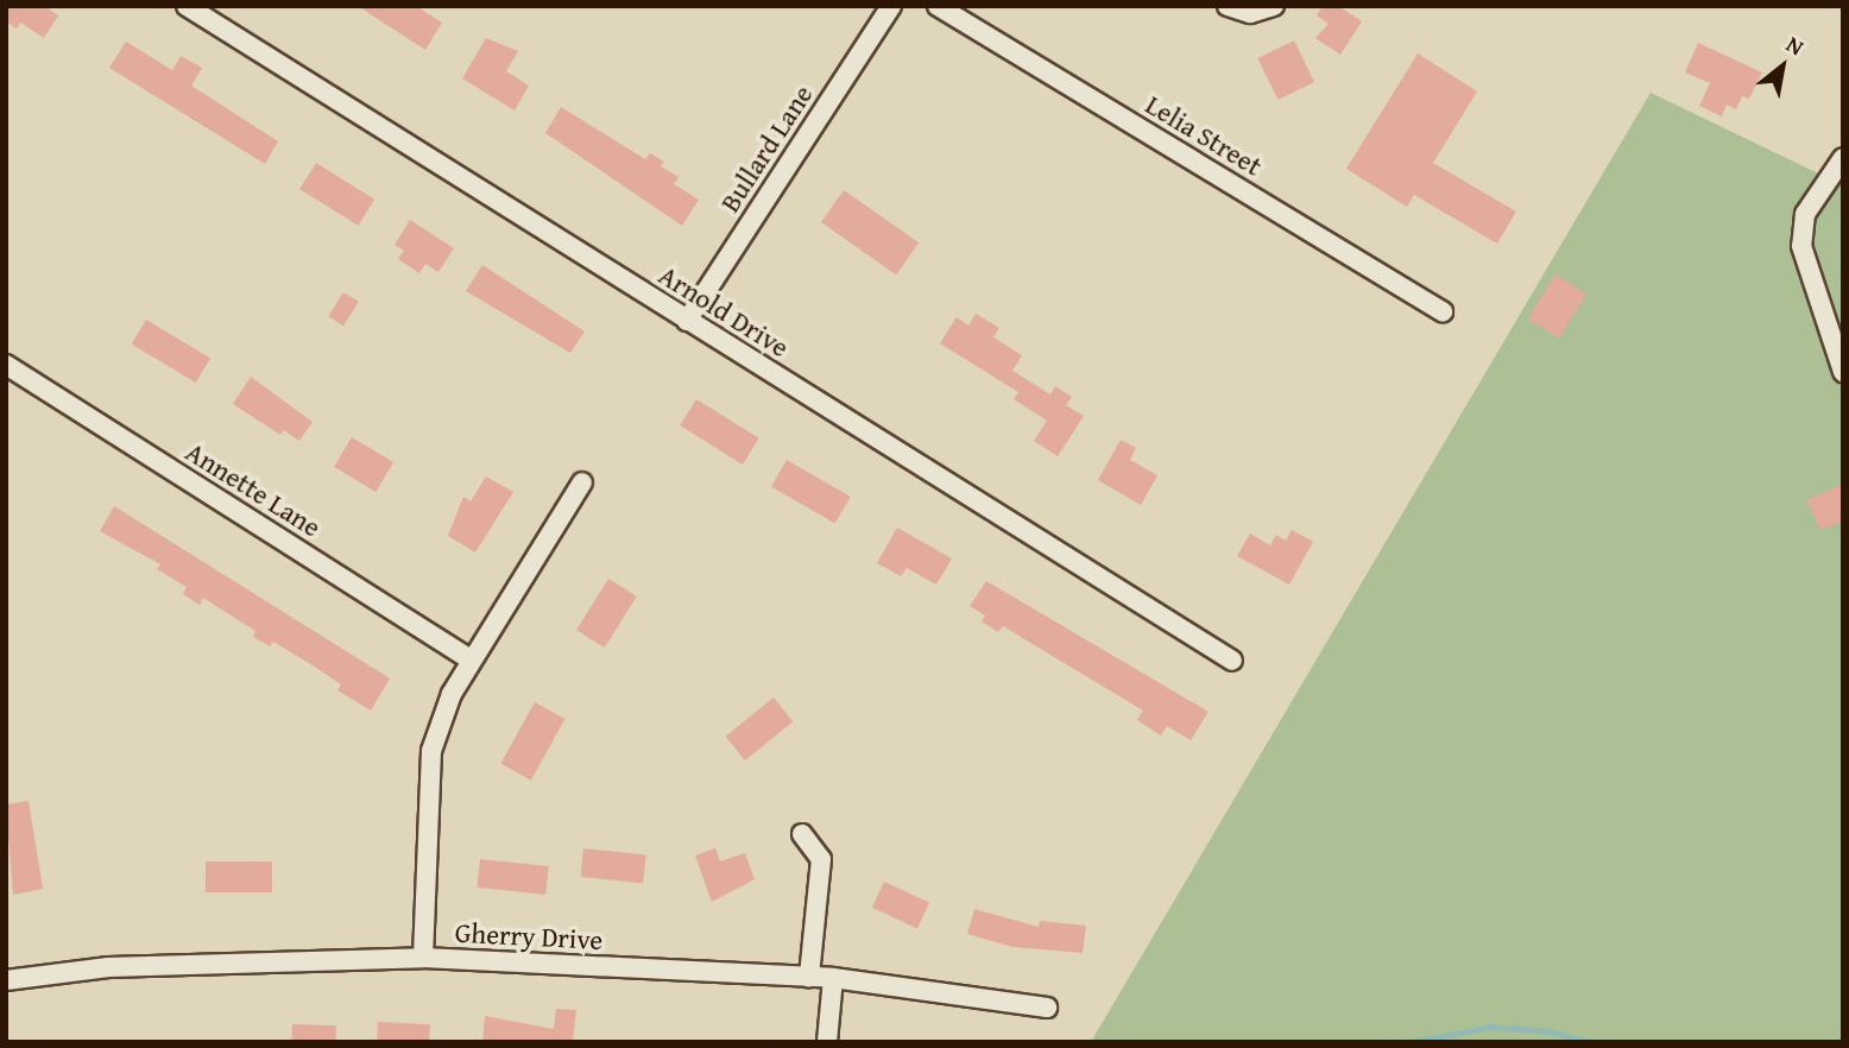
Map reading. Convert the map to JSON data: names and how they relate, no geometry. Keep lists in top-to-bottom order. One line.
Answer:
{"streets":{"street":["Lelia Street","Bullard Lane","Arnold Drive","Annette Lane","Gherry Drive"]},"crossings":[["Bullard Lane","Arnold Drive"]],"north":"top right"}
